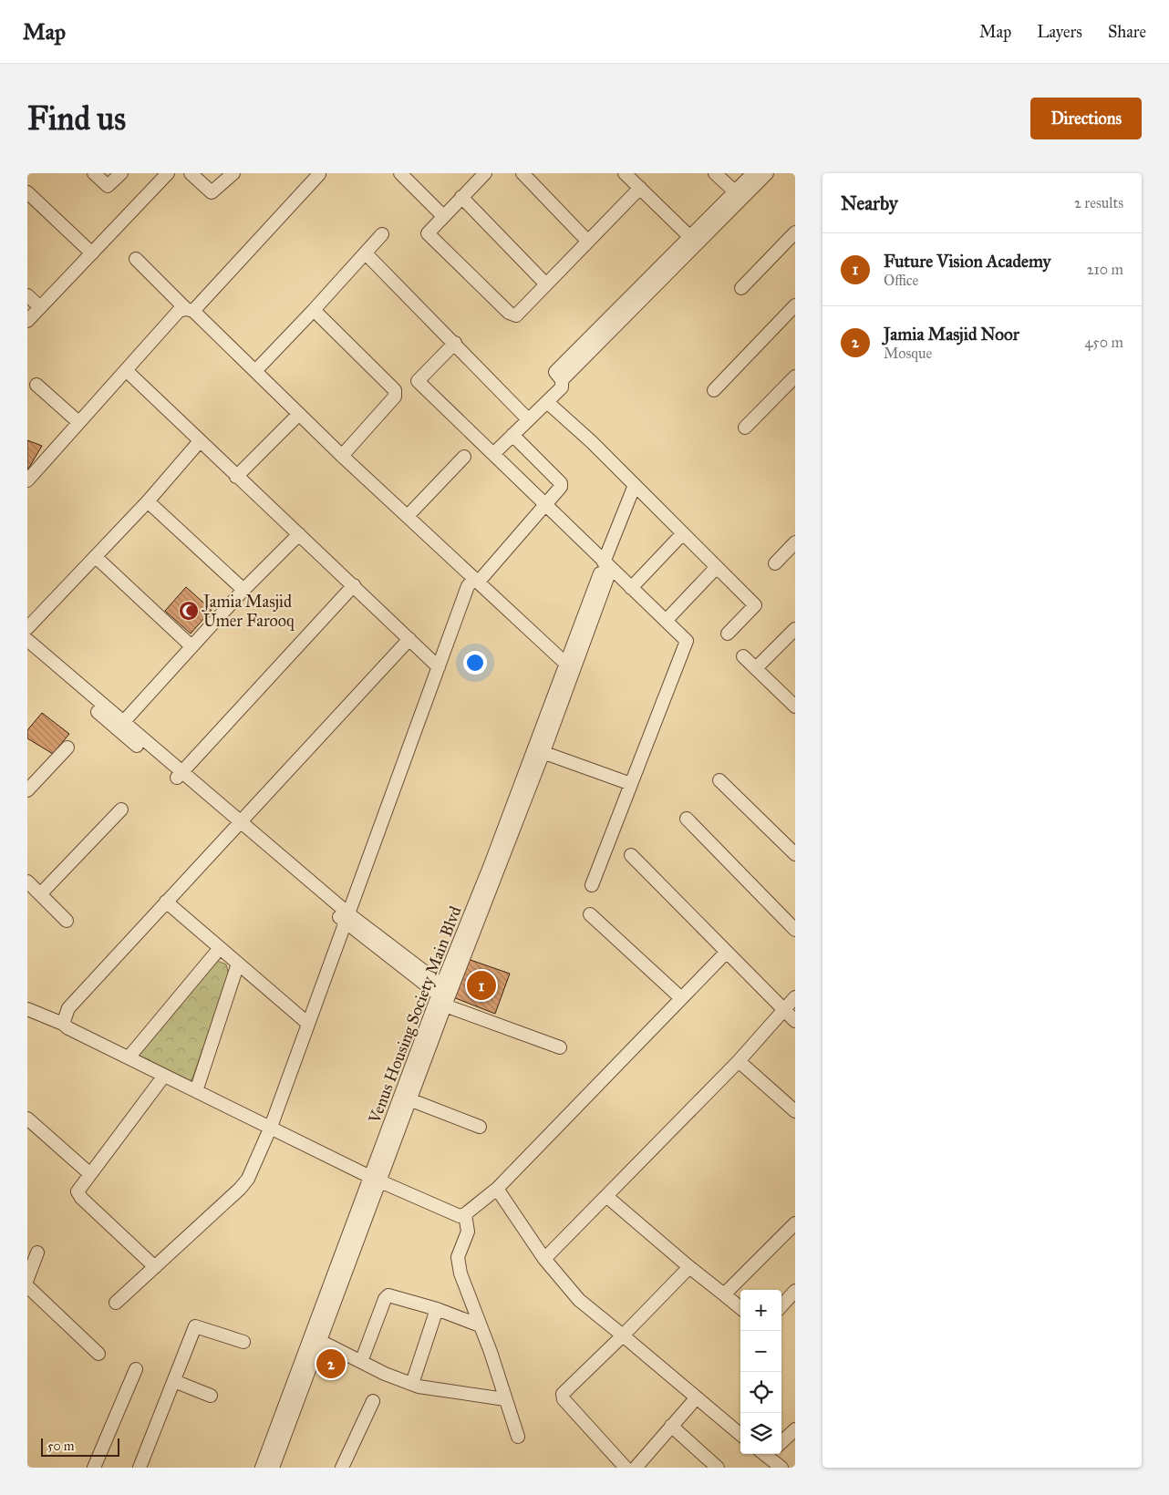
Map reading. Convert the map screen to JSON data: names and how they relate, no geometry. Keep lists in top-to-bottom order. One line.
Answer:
{"streets":{"street":["Venus Housing Society Main Blvd"]},"places":{"mosque":["Jamia Masjid Umer Farooq"]},"scale_bar":"50 m","page":{"header":"Map","nav":["Map","Layers","Share"],"buttons":"Directions","title":"Find us","heading":["Nearby","2 results"],"list":[{"mark":"1","name":"Future Vision Academy","note":"Office","value":"210 m"},{"mark":"2","name":"Jamia Masjid Noor","note":"Mosque","value":"450 m"}],"pins":["1","2"],"map_buttons":["+","−"],"scale":"50 m"}}
